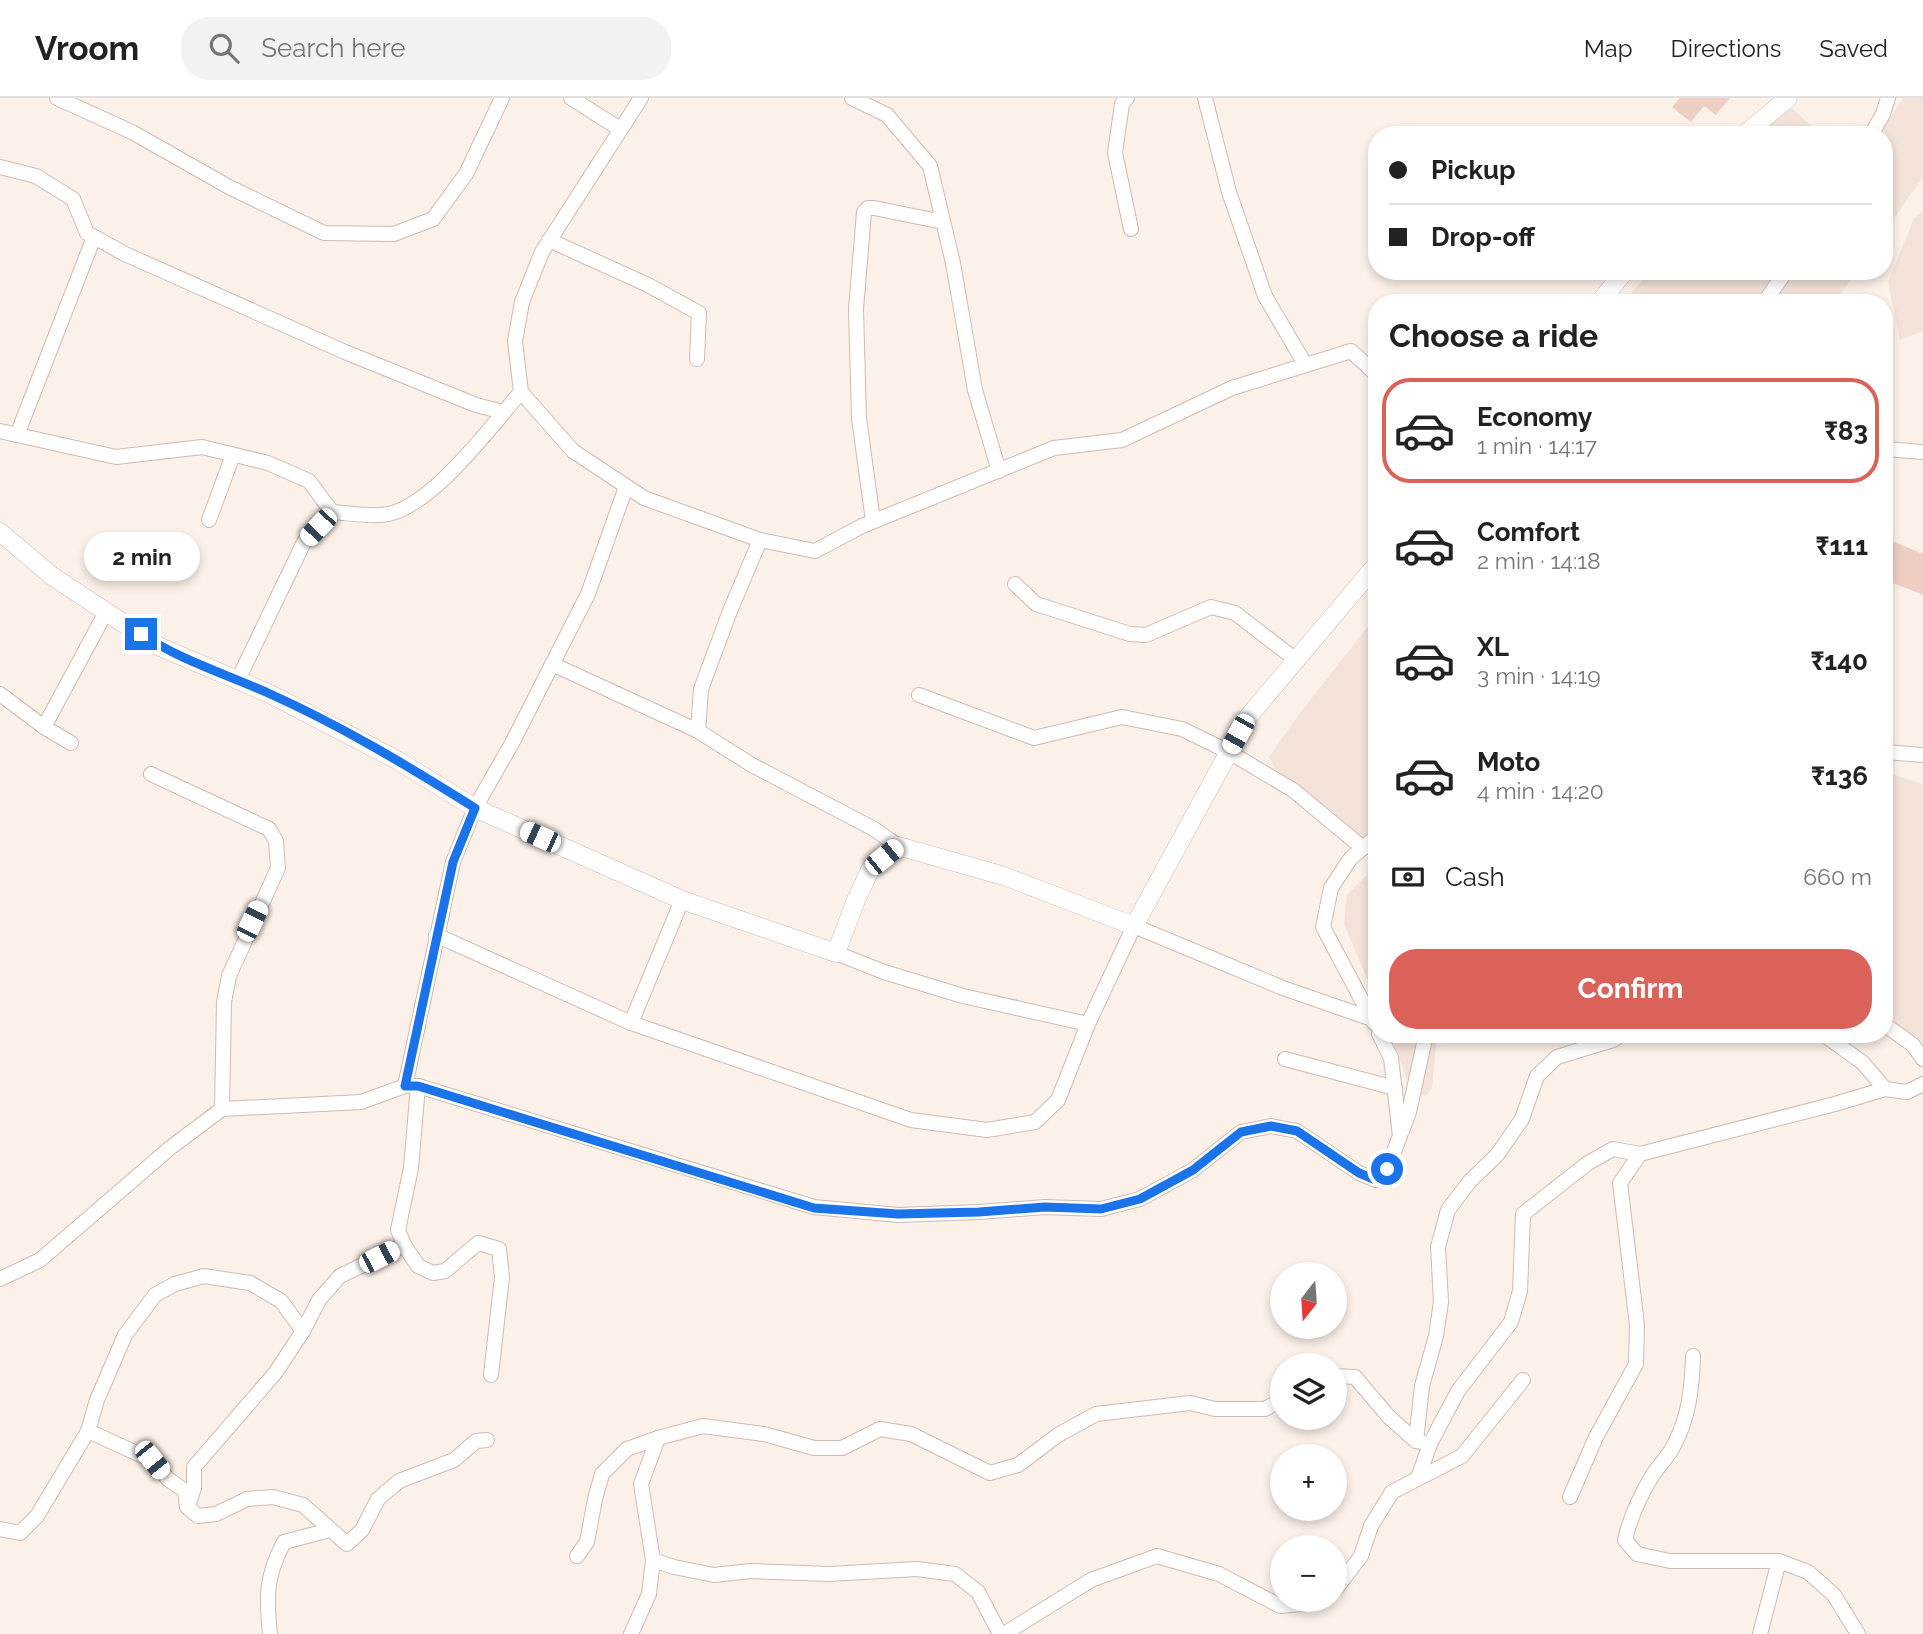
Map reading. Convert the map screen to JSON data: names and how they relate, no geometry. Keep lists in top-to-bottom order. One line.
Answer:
{"north":"bottom","page":{"header":"Vroom","search":"Search here","nav":["Map","Directions","Saved"],"banner":["Pickup","Drop-off"],"heading":"Choose a ride","list":[{"name":"Economy","note":"1 min · 14:17","value":"₹83"},{"name":"Comfort","note":"2 min · 14:18","value":"₹111"},{"name":"XL","note":"3 min · 14:19","value":"₹140"},{"name":"Moto","note":"4 min · 14:20","value":"₹136"}],"bubble":"2 min","pay":["Cash","660 m"],"buttons":"Confirm","map_buttons":["+","−"]}}
